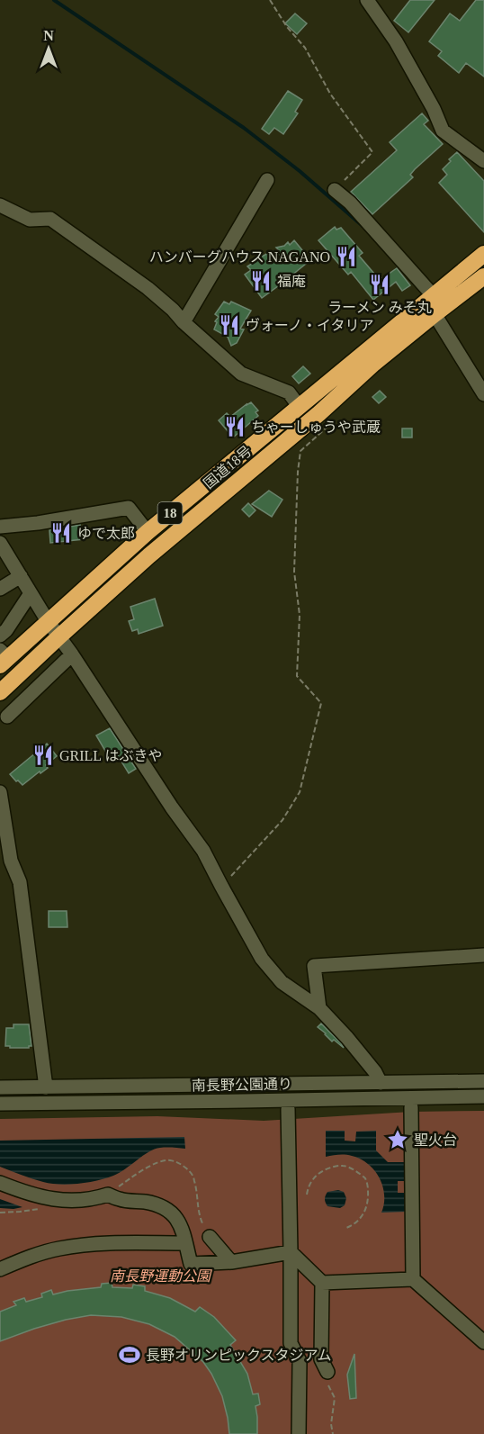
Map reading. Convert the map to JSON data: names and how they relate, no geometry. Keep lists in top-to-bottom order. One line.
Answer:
{"streets":{"highway":["国道18号","18"],"street":["南長野公園通り"]},"parks":["南長野運動公園"],"places":{"restaurant":["ハンバーグハウス NAGANO","福庵","ラーメン みそ丸","ヴォーノ・イタリア","ちゃーしゅうや武蔵","ゆで太郎","GRILL はぶきや"],"place":["聖火台"],"sports":["長野オリンピックスタジアム"]},"north":"top"}
